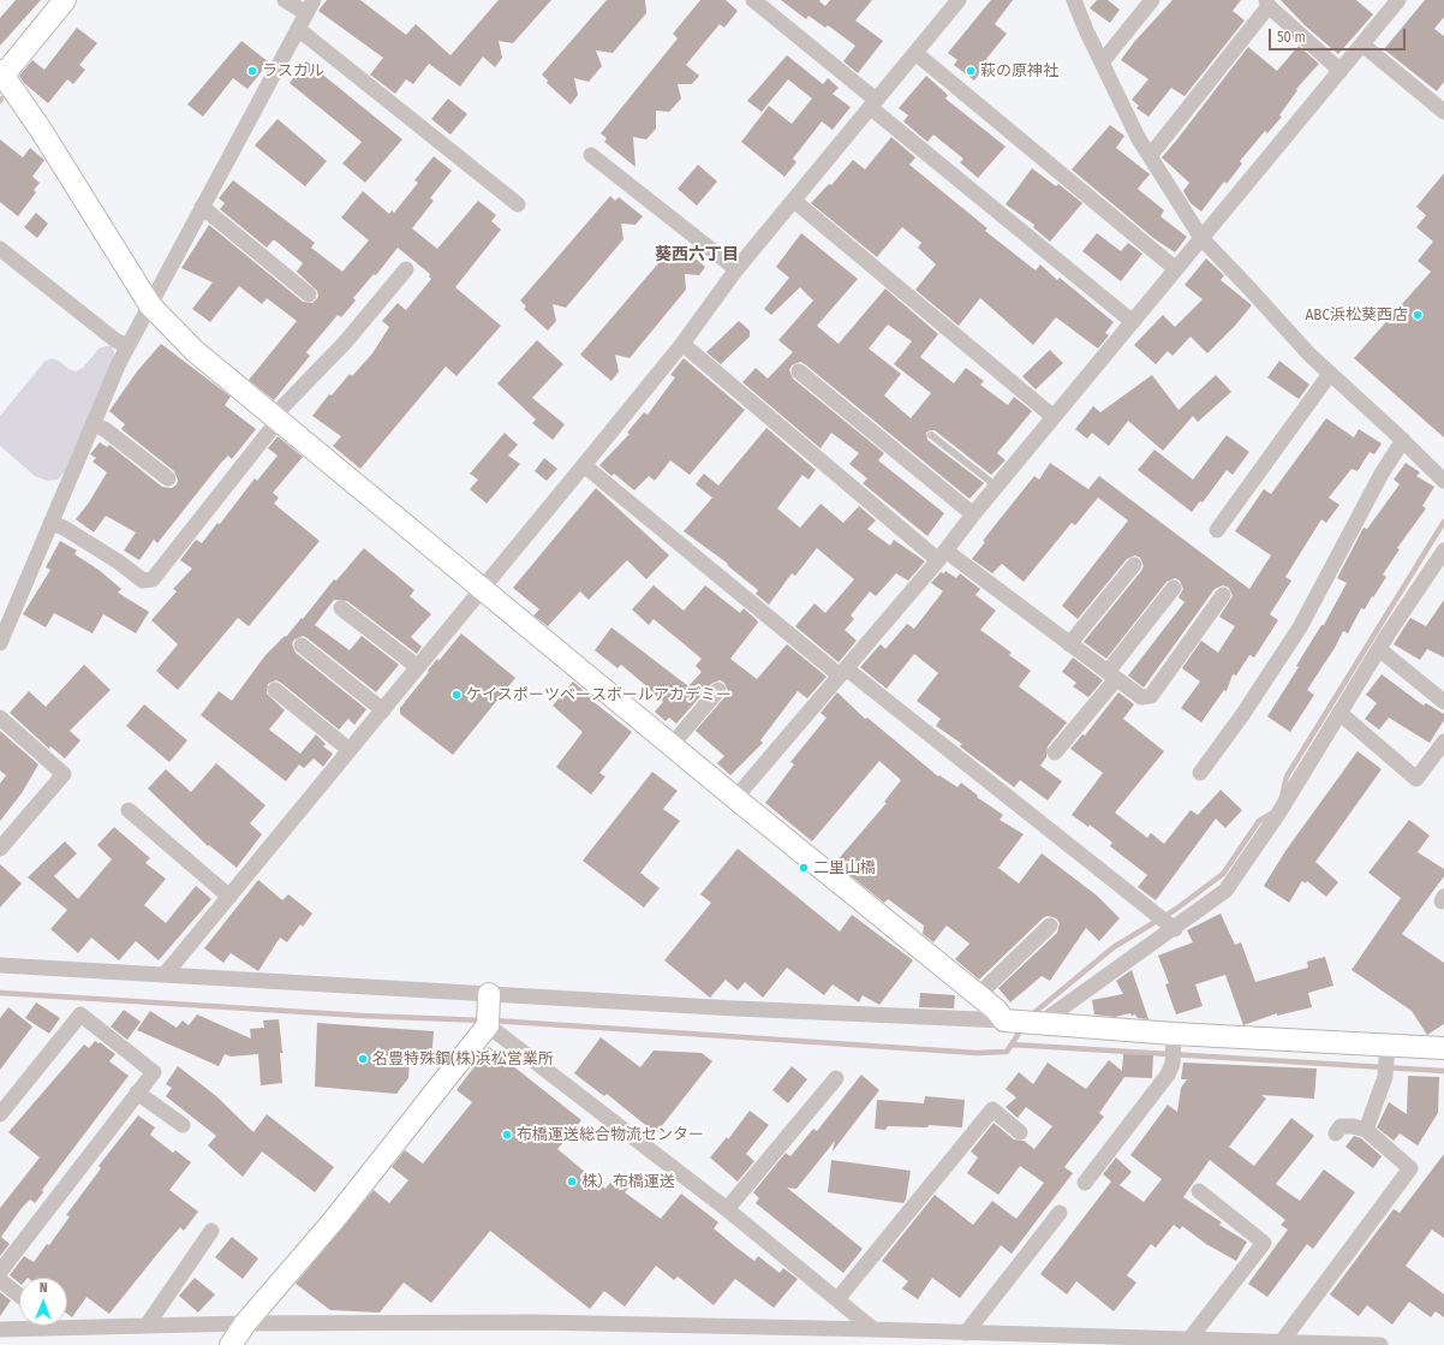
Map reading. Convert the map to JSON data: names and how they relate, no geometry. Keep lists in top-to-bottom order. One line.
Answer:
{"districts":["葵西六丁目"],"places":["ラスカル","萩の原神社","ABC浜松葵西店","ケイスポーツベースボールアカデミー","二里山橋","名豊特殊鋼(株)浜松営業所","布橋運送総合物流センター","株）布橋運送"],"scale_bar":"50 m","north":"top"}
